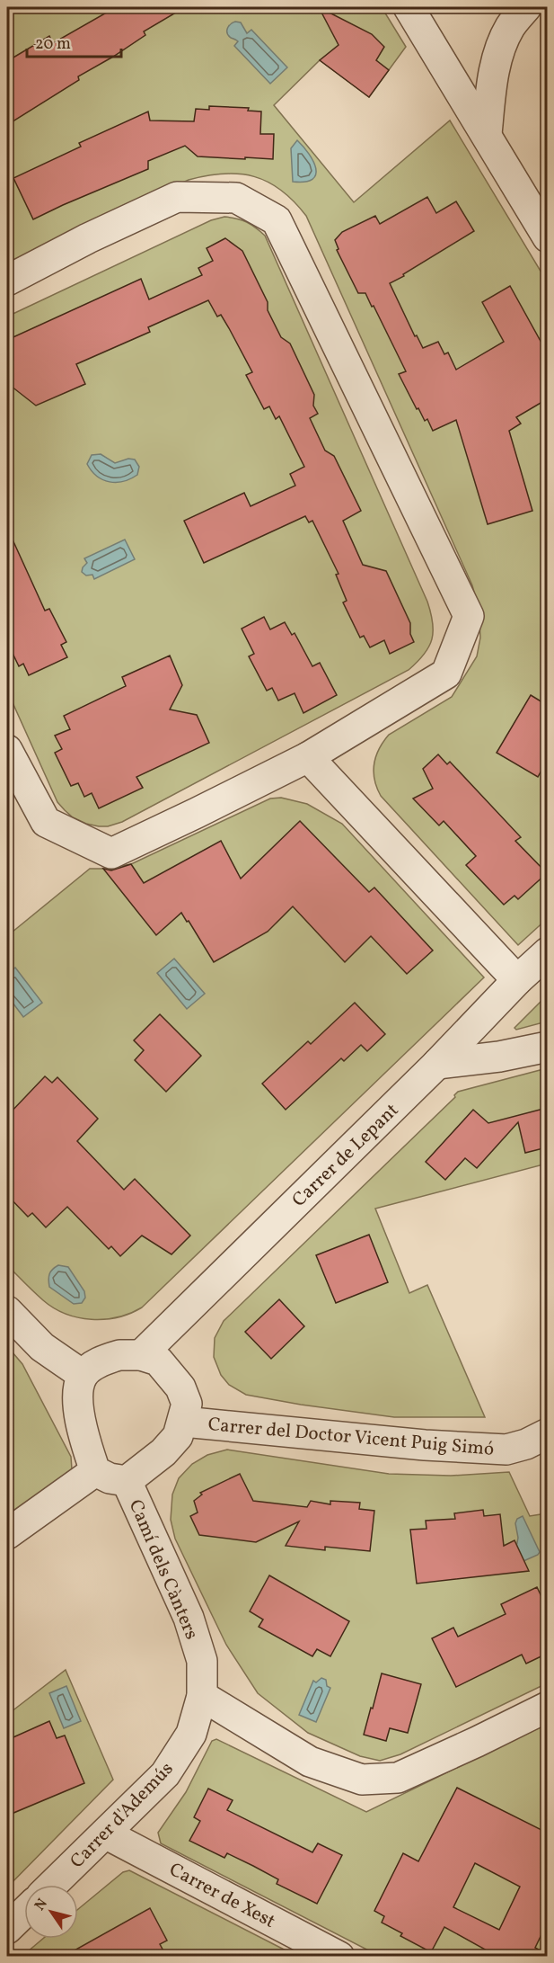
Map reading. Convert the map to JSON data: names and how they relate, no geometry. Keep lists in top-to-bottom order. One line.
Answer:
{"streets":{"street":["Carrer de Lepant","Carrer del Doctor Vicent Puig Simó","Camí dels Cànters","Carrer d'Ademús","Carrer de Xest"]},"crossings":[["Carrer de Lepant","Carrer del Doctor Vicent Puig Simó"],["Carrer de Lepant","Camí dels Cànters"],["Carrer del Doctor Vicent Puig Simó","Camí dels Cànters"],["Camí dels Cànters","Carrer d'Ademús"],["Carrer d'Ademús","Carrer de Xest"]],"scale_bar":"20 m","north":"top left"}
